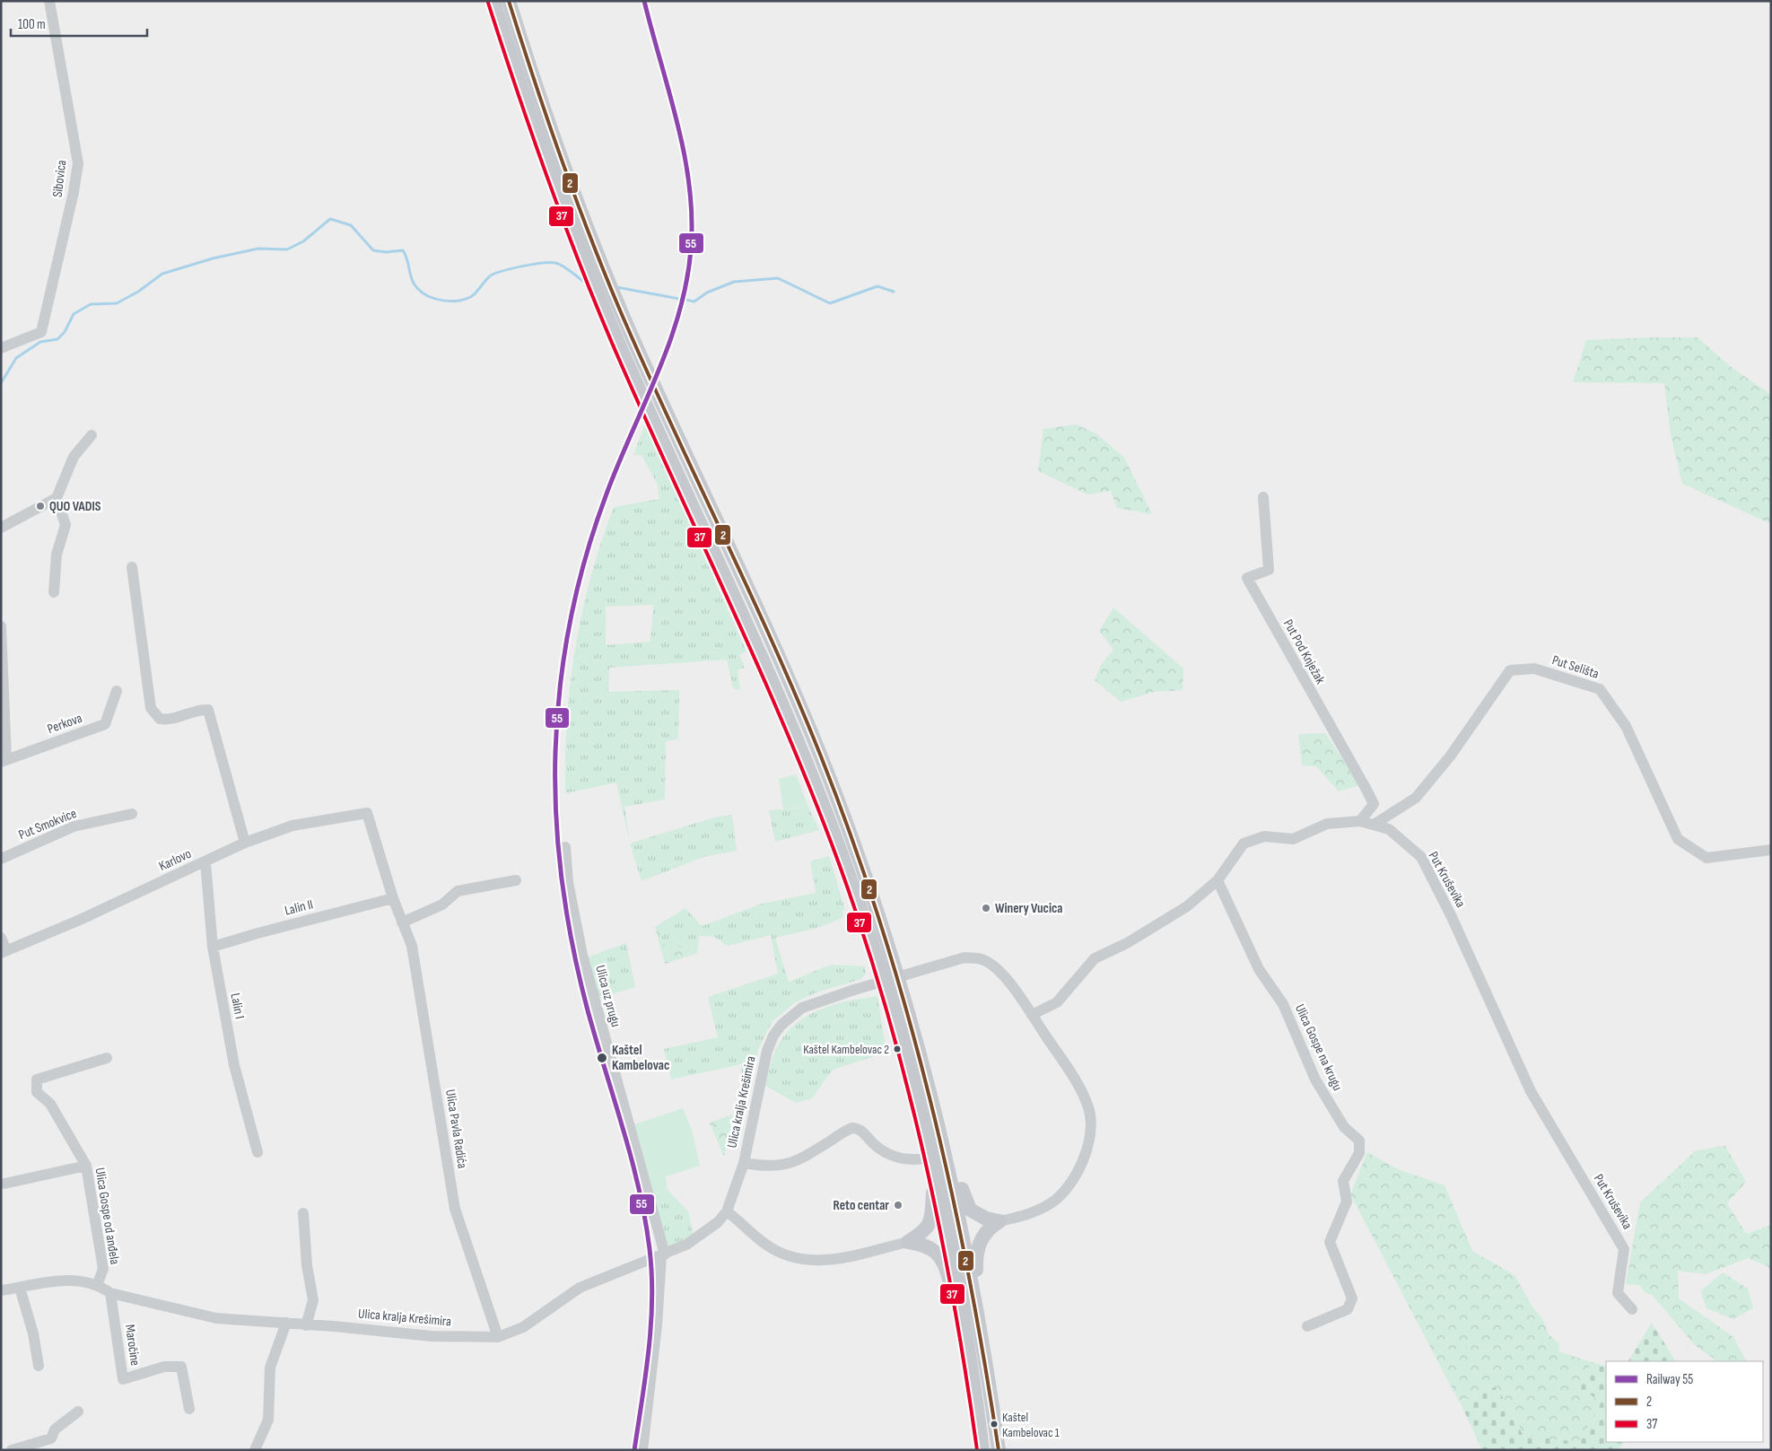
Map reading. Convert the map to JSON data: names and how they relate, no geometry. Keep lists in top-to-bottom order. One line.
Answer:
{"streets":{"street":["Sibovica","Put Pod Knježak","Put Selišta","Perkova","Put Smokvice","Karlovo","Put Kruševika","Lalin II","Ulica uz prugu","Lalin I","Ulica Gospe na krugu","Ulica kralja Krešimira","Ulica Pavla Radića","Ulica Gospe od anđela","Maročine"]},"crossings":[["Put Pod Knježak","Put Kruševika"],["Put Selišta","Put Kruševika"],["Karlovo","Lalin I"],["Karlovo","Ulica Pavla Radića"],["Put Kruševika","Ulica Gospe na krugu"],["Put Kruševika","Ulica kralja Krešimira"],["Lalin II","Lalin I"],["Lalin II","Ulica Pavla Radića"],["Ulica uz prugu","Ulica kralja Krešimira"],["Ulica kralja Krešimira","Ulica Pavla Radića"],["Ulica kralja Krešimira","Ulica Gospe od anđela"],["Ulica kralja Krešimira","Maročine"]],"places":["QUO VADIS","Winery Vucica","Kaštel Kambelovac 2","Kaštel Kambelovac","Reto centar","Kaštel Kambelovac 1"],"lines":["rail line 55","transit line 2","transit line 37"],"legend":["Railway 55","2","37"],"scale_bar":"100 m"}
